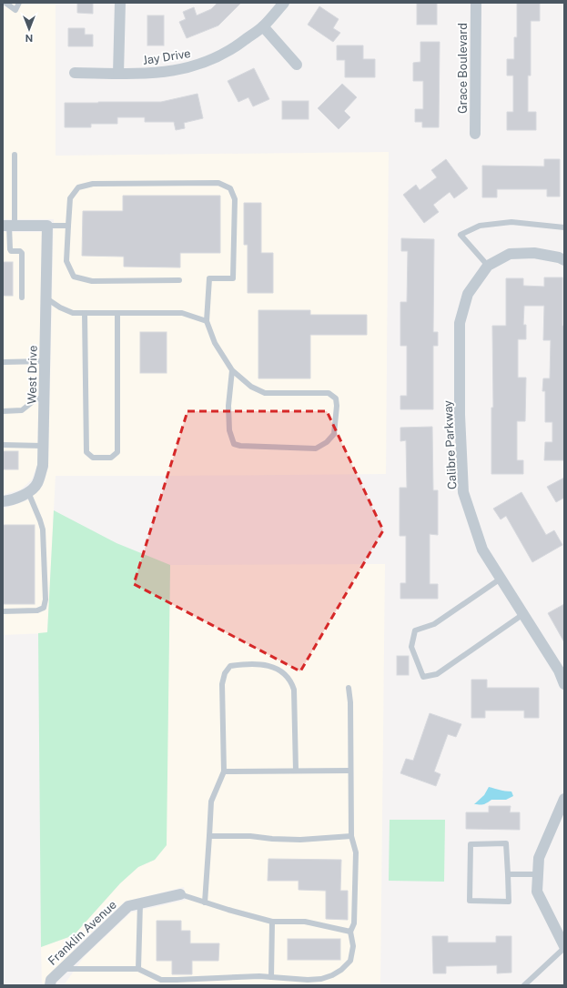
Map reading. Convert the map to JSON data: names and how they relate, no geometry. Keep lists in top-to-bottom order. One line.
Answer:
{"streets":{"street":["Jay Drive","Grace Boulevard","West Drive","Calibre Parkway","Franklin Avenue"]},"north":"bottom"}
